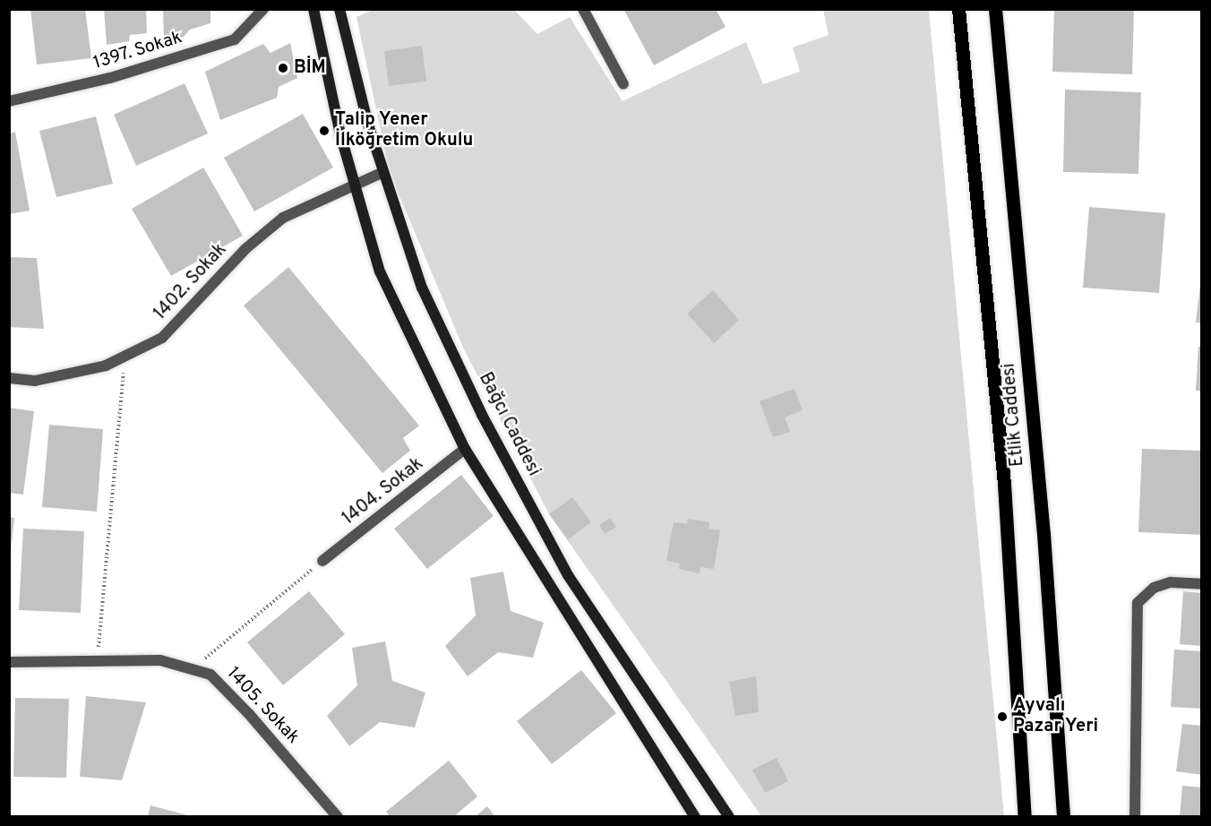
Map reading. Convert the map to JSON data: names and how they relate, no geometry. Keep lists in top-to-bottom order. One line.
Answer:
{"streets":{"main road":["Etlik Caddesi","Bağcı Caddesi"],"street":["1397. Sokak","1402. Sokak","1404. Sokak","1405. Sokak"]},"crossings":[["1402. Sokak","Bağcı Caddesi"]],"places":["BİM","Talip Yener İlköğretim Okulu","Ayvalı Pazar Yeri"]}
